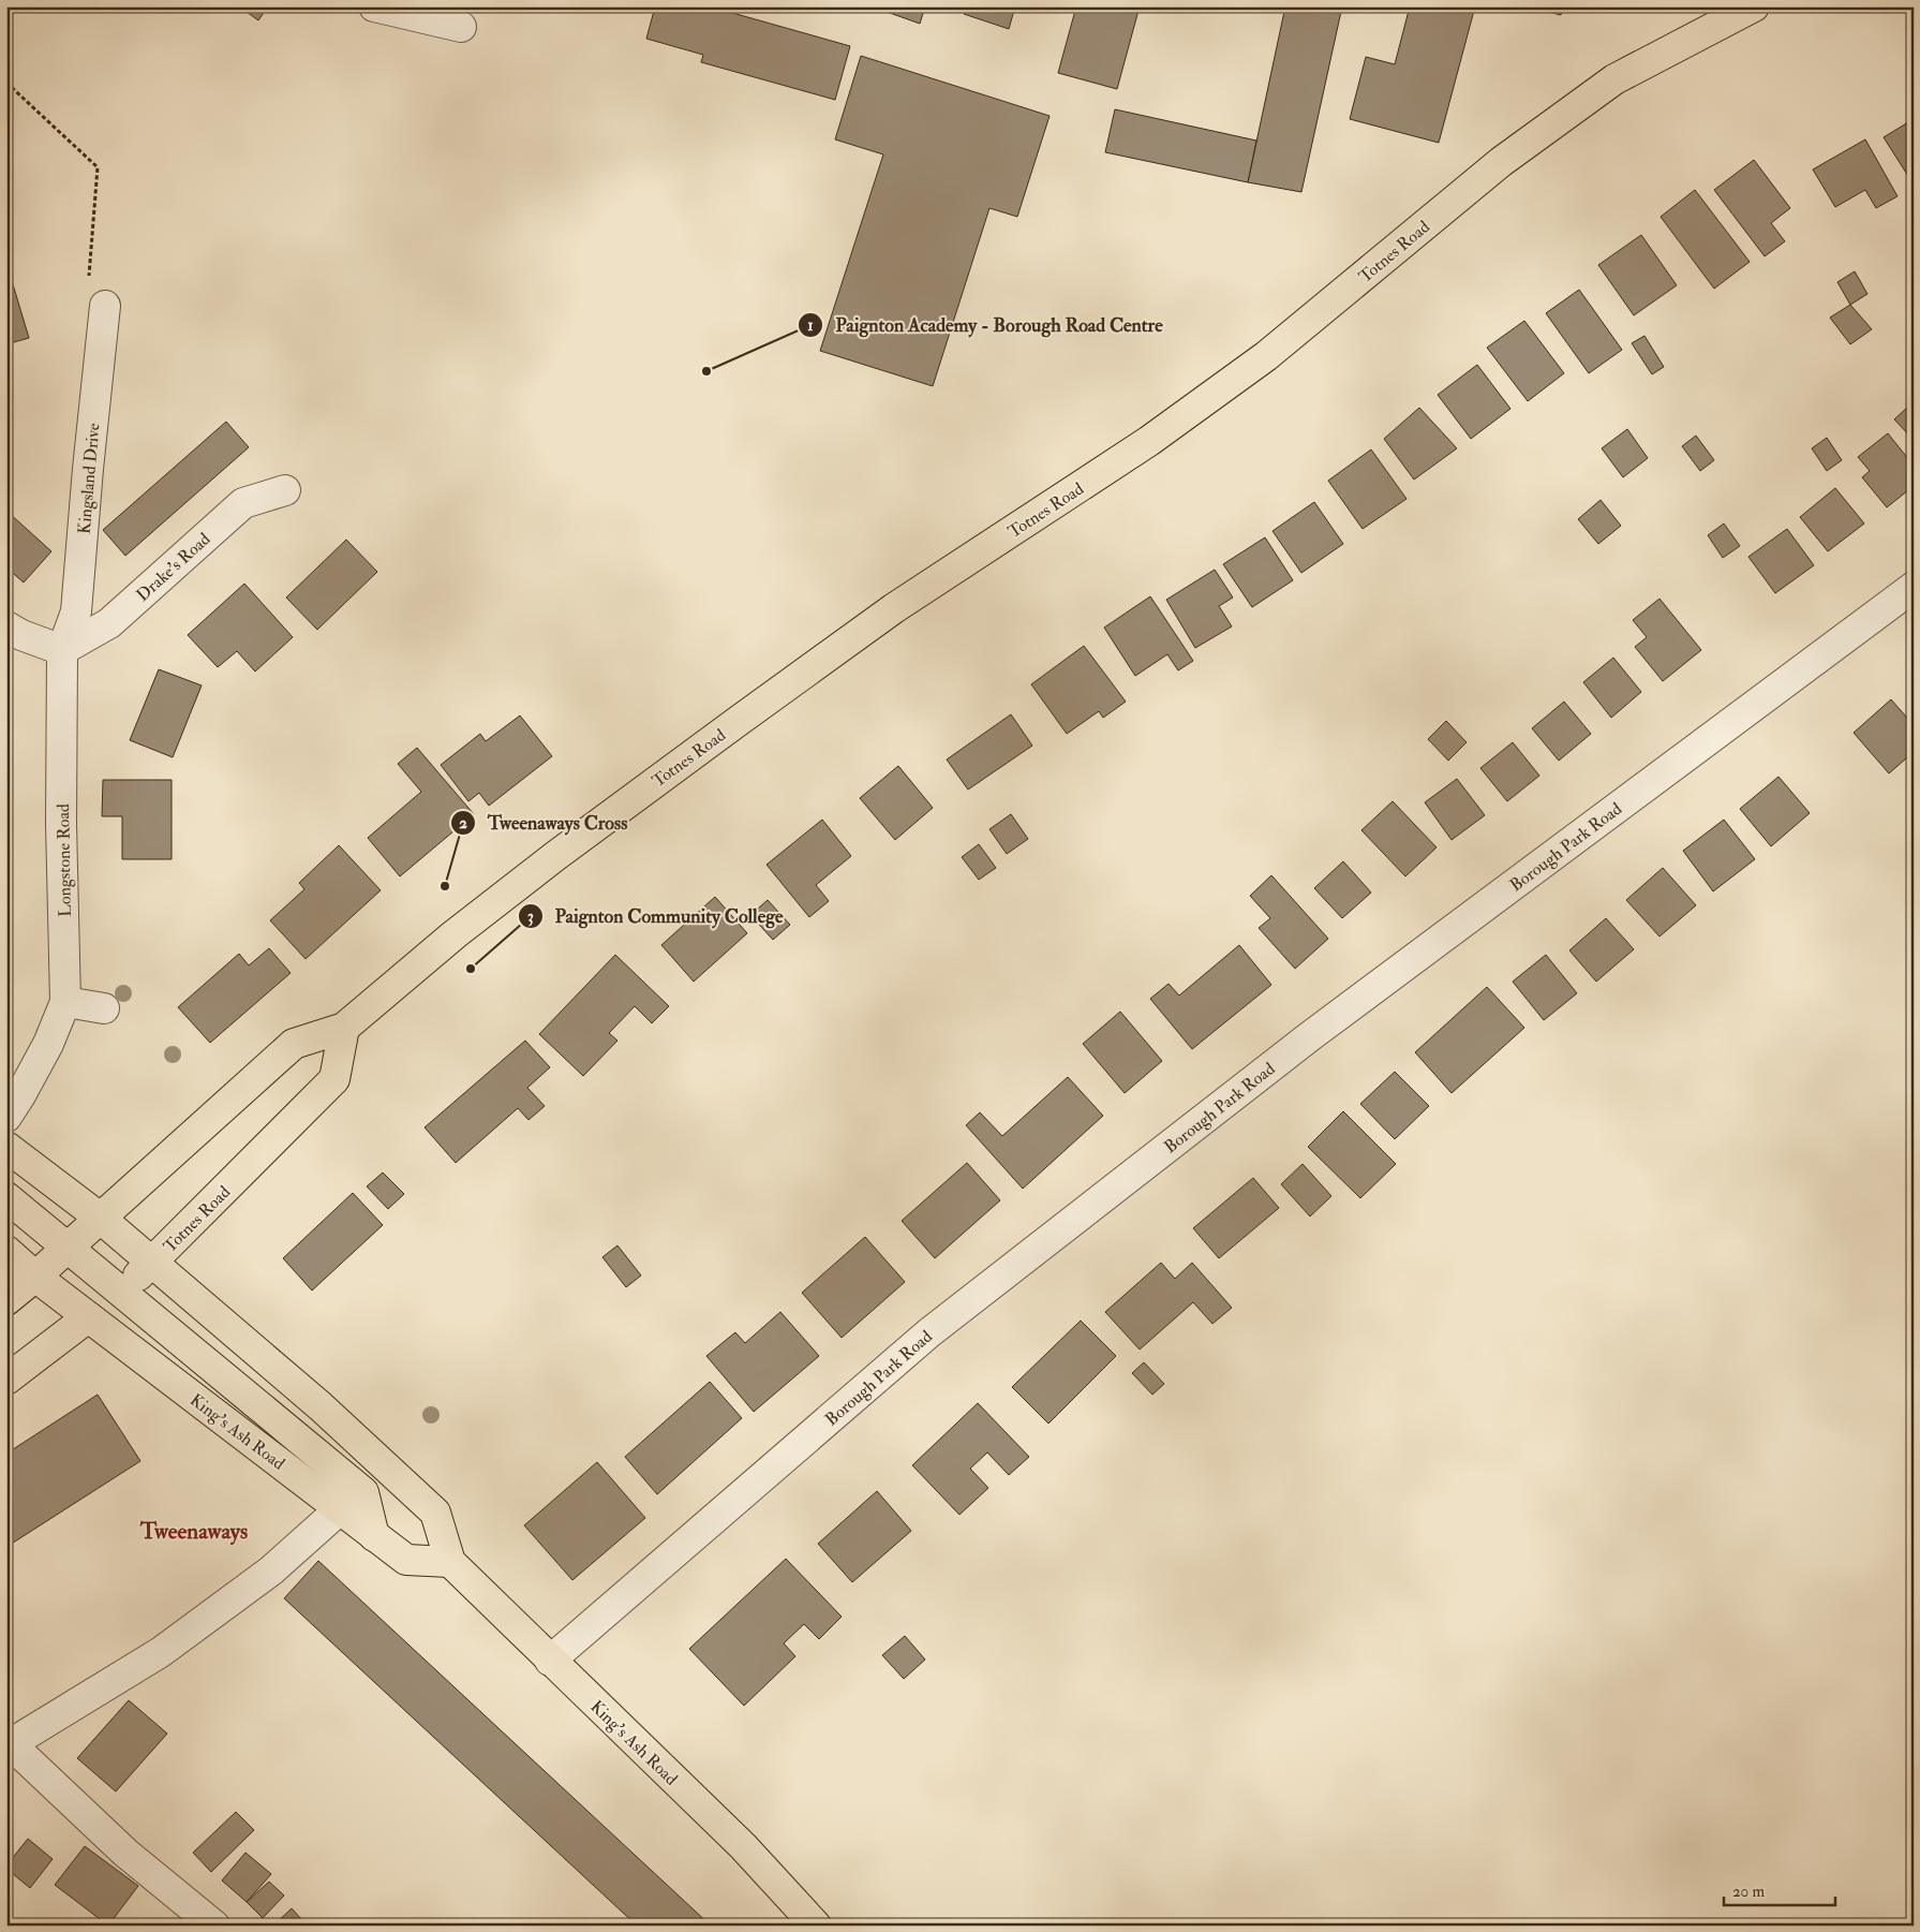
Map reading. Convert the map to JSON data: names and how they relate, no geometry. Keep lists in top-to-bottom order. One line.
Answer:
{"streets":{"main road":["Totnes Road","King's Ash Road"],"street":["Kingsland Drive","Drake's Road","Borough Park Road","Longstone Road"]},"crossings":[["Totnes Road","King's Ash Road"],["Kingsland Drive","Drake's Road"],["Kingsland Drive","Longstone Road"],["Drake's Road","Longstone Road"],["Borough Park Road","King's Ash Road"]],"districts":["Tweenaways"],"places":["Paignton Academy - Borough Road Centre","Tweenaways Cross","Paignton Community College"],"scale_bar":"20 m"}
